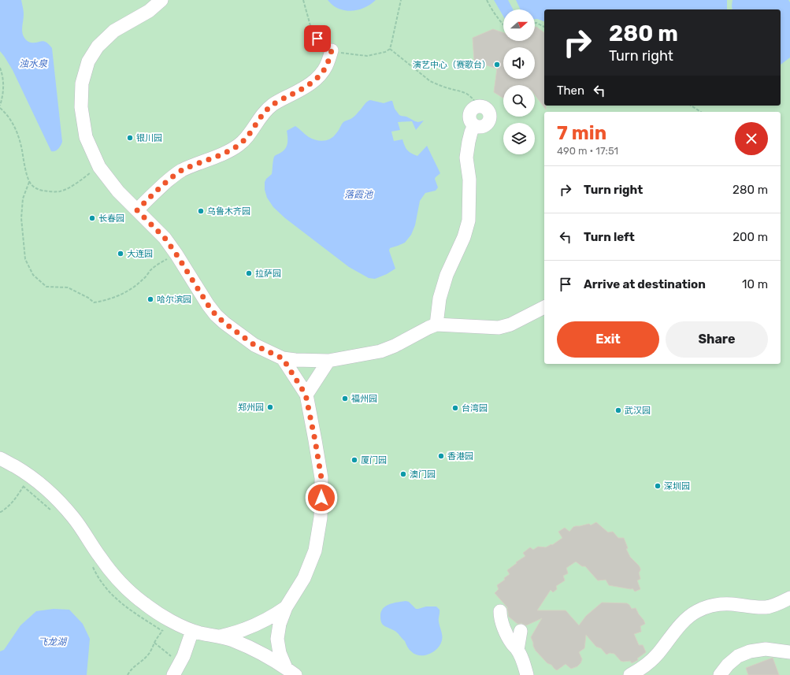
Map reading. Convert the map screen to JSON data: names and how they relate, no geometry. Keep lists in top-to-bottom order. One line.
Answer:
{"water":["浊水泉","落霞池","飞龙湖"],"places":["演艺中心（赛歌台）","银川园","乌鲁木齐园","长春园","大连园","拉萨园","哈尔滨园","福州园","郑州园","台湾园","武汉园","香港园","厦门园","澳门园","深圳园"],"north":"right","page":{"turn":["280 m","Turn right"],"then":"Then","heading":["7 min","490 m · 17:51"],"list":[{"name":"Turn right","value":"280 m"},{"name":"Turn left","value":"200 m"},{"name":"Arrive at destination","value":"10 m"}],"buttons":["Exit","Share"]}}
